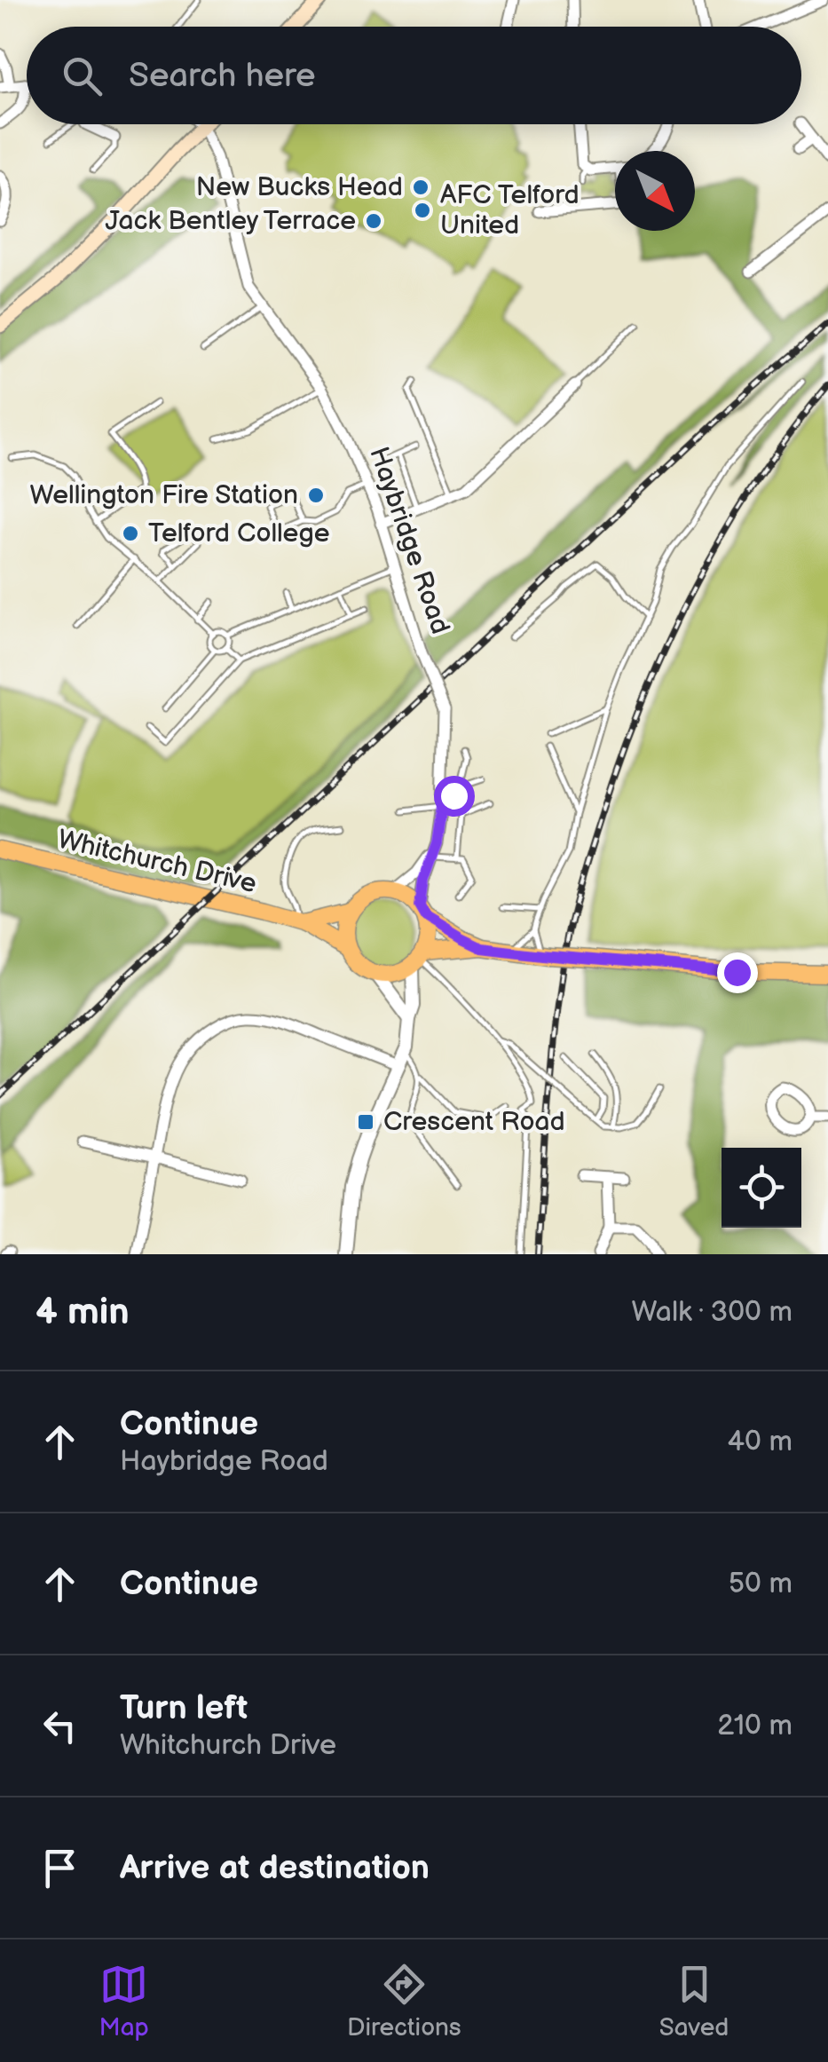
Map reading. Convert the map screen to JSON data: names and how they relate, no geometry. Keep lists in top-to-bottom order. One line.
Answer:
{"streets":{"main road":["Whitchurch Drive"],"street":["Haybridge Road"]},"crossings":[["Haybridge Road","Whitchurch Drive"]],"places":{"other":["New Bucks Head","AFC Telford United","Jack Bentley Terrace","Wellington Fire Station","Telford College"],"transit":["Crescent Road"]},"north":"bottom right","page":{"search":"Search here","heading":["4 min","Walk · 300 m"],"list":[["Continue","Haybridge Road","40 m"],["Continue","50 m"],["Turn left","Whitchurch Drive","210 m"],"Arrive at destination"],"nav":["Map","Directions","Saved"]}}
